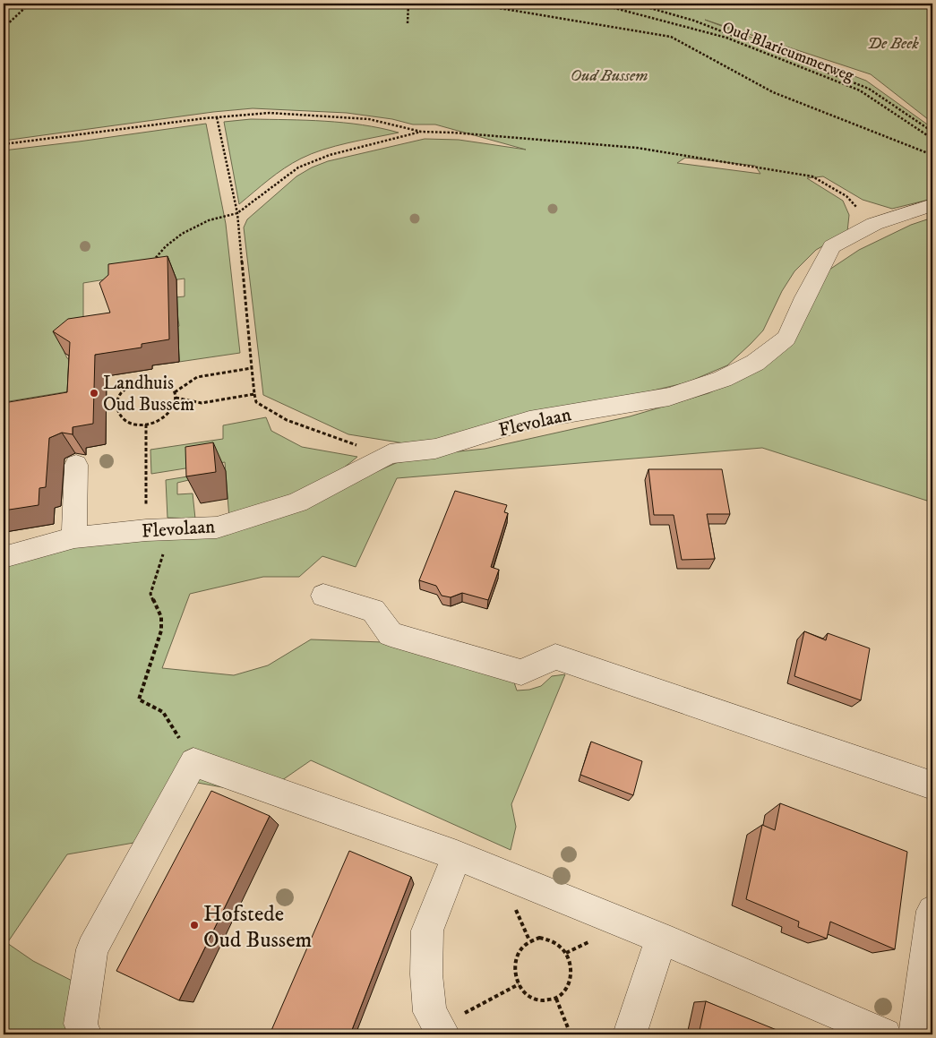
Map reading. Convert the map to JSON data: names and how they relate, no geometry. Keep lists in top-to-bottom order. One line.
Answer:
{"streets":{"street":["Flevolaan"],"path":["Oud Blaricummerweg"]},"parks":["De Beek","Oud Bussem"],"places":["Landhuis Oud Bussem","Hofstede Oud Bussem"]}
